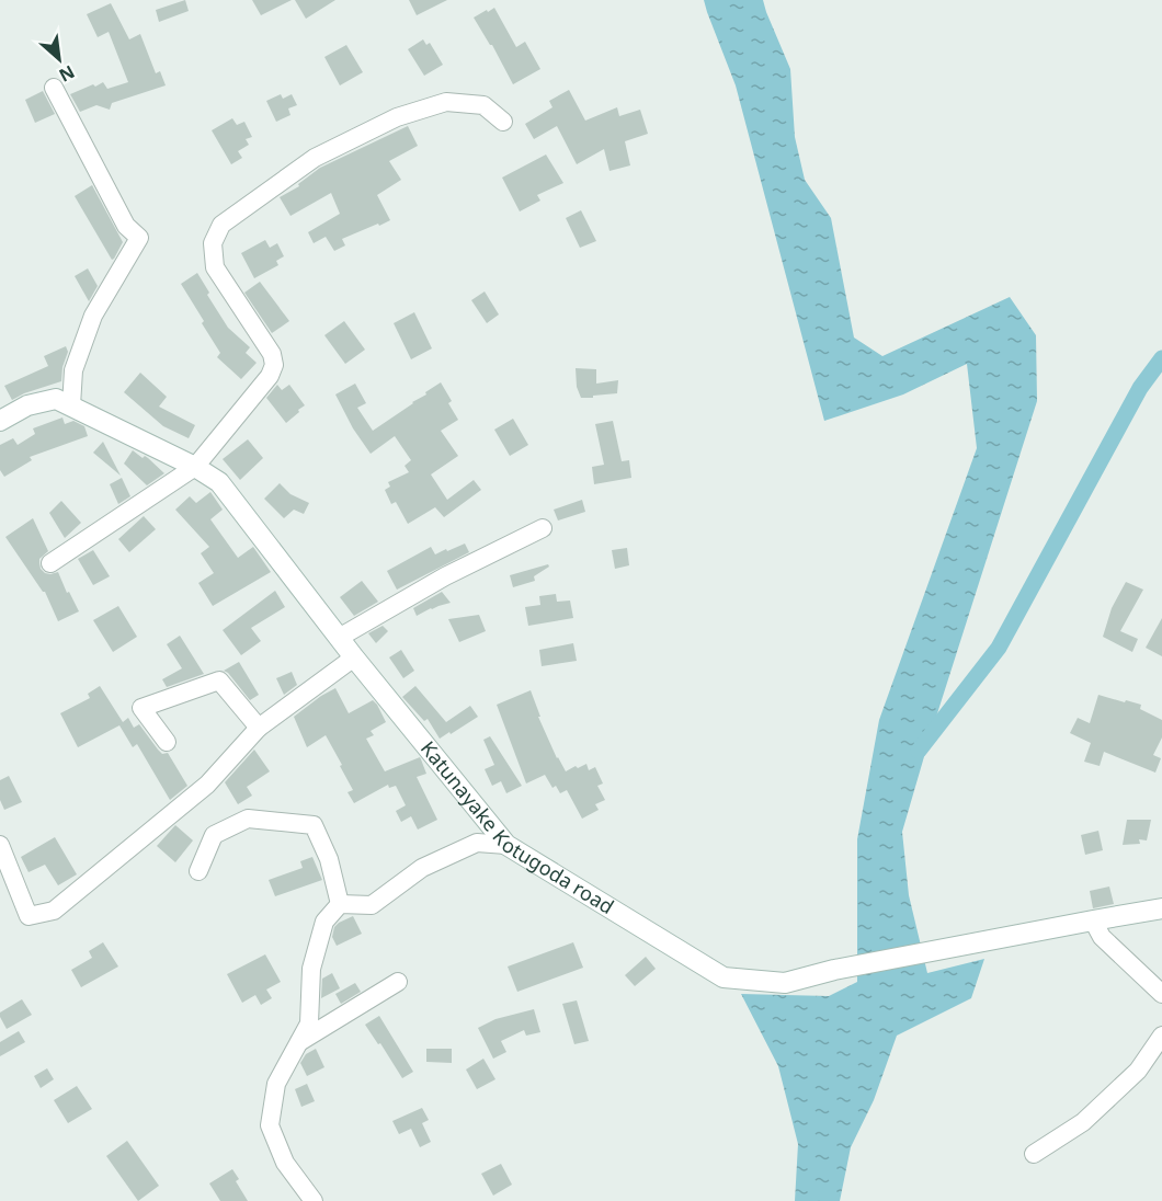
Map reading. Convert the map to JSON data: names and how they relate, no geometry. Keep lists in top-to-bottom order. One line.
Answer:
{"streets":{"main road":["Katunayake Kotugoda road"]},"north":"bottom right"}
